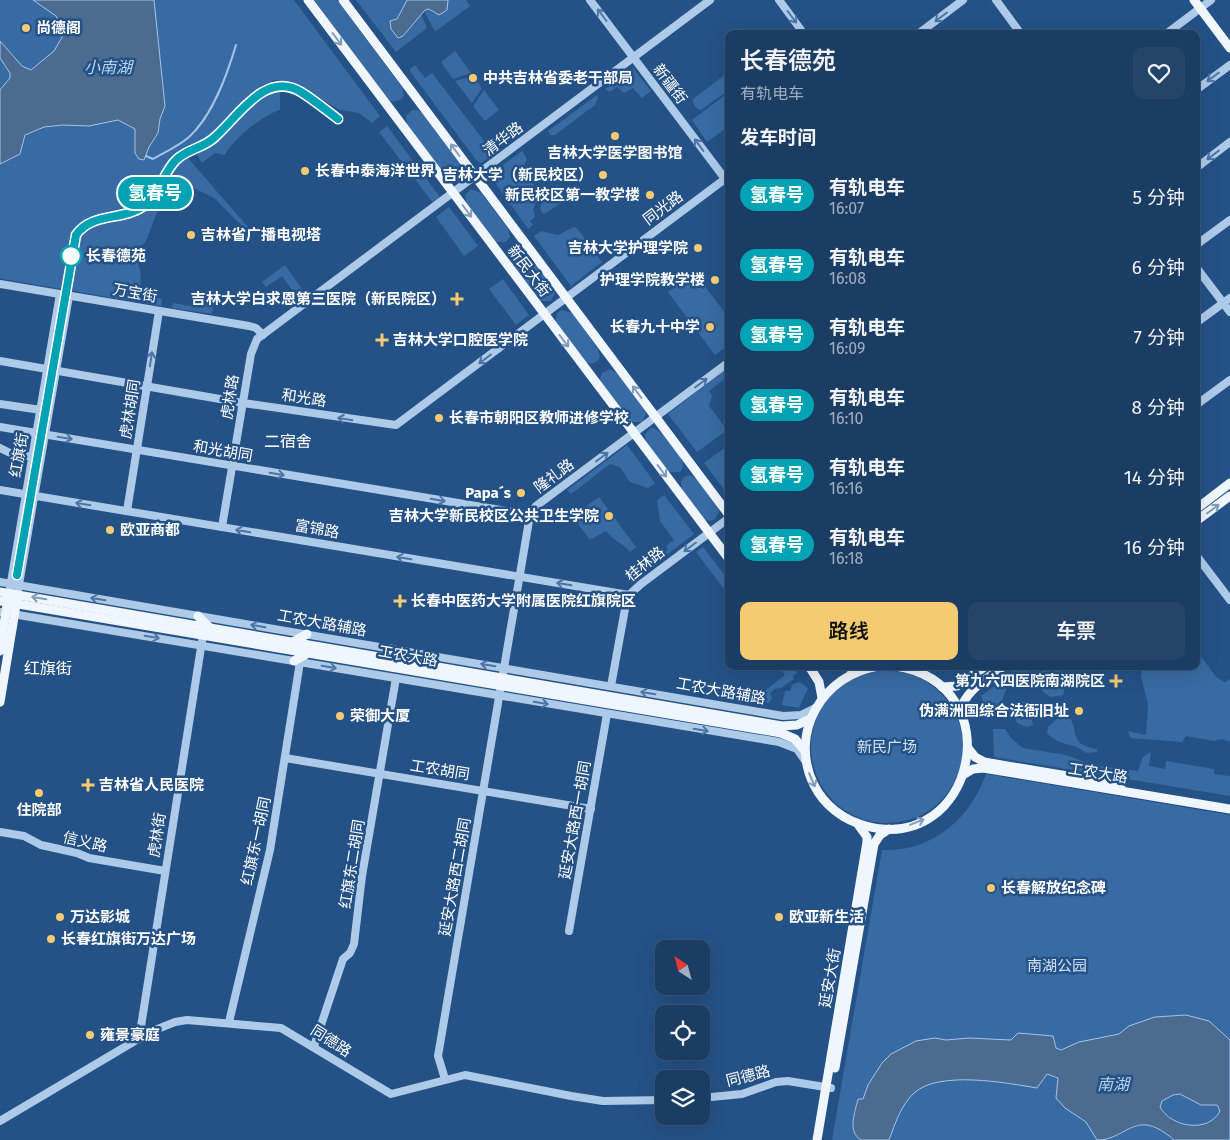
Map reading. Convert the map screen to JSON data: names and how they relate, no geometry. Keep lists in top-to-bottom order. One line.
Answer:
{"streets":{"main road":["新民大街","红旗街","工农大路","延安大街"],"street":["新疆街","清华路","同光路","万宝街","虎林路","和光路","虎林胡同","和光胡同","隆礼路","富锦路","桂林路","工农大路辅路","工农胡同","延安大路西一胡同","虎林街","红旗东一胡同","信义路","红旗东二胡同","延安大路西二胡同","同德路"]},"crossings":[["新疆街","清华路"],["清华路","新民大街"],["清华路","万宝街"],["清华路","虎林路"],["同光路","新民大街"],["同光路","和光路"],["新民大街","和光路"],["新民大街","隆礼路"],["新民大街","桂林路"],["万宝街","虎林路"],["万宝街","虎林胡同"],["万宝街","红旗街"],["虎林路","和光路"],["虎林路","和光胡同"],["虎林路","富锦路"],["和光路","虎林胡同"],["和光路","红旗街"],["虎林胡同","和光胡同"],["虎林胡同","富锦路"],["和光胡同","红旗街"],["和光胡同","隆礼路"],["红旗街","富锦路"],["红旗街","工农大路辅路"],["红旗街","工农大路"],["隆礼路","富锦路"],["隆礼路","工农大路辅路"],["隆礼路","工农大路"],["隆礼路","延安大路西二胡同"],["富锦路","桂林路"],["桂林路","工农大路辅路"],["工农大路辅路","工农大路"],["工农大路","虎林街"],["工农大路","延安大路西二胡同"],["工农胡同","延安大路西一胡同"],["工农胡同","红旗东一胡同"],["工农胡同","红旗东二胡同"],["工农胡同","延安大路西二胡同"],["虎林街","信义路"],["虎林街","同德路"],["红旗东一胡同","同德路"],["红旗东二胡同","同德路"],["延安大路西二胡同","同德路"],["延安大街","同德路"]],"one_way":["新疆街","和光路","虎林胡同","和光胡同","隆礼路","富锦路","桂林路"],"districts":["二宿舍","红旗街"],"water":["小南湖","南湖"],"parks":["新民广场","南湖公园"],"places":{"other":["尚德阁","中共吉林省委老干部局","吉林大学医学图书馆","长春中泰海洋世界","吉林大学（新民校区）","新民校区第一教学楼","吉林省广播电视塔","吉林大学护理学院","长春德苑","护理学院教学楼","长春九十中学","长春市朝阳区教师进修学校","Papa´s","吉林大学新民校区公共卫生学院","欧亚商都","伪满洲国综合法衙旧址","荣御大厦","住院部","长春解放纪念碑","万达影城","欧亚新生活","长春红旗街万达广场","雍景豪庭"],"health":["吉林大学白求恩第三医院（新民院区）","吉林大学口腔医学院","长春中医药大学附属医院红旗院区","第九六四医院南湖院区","吉林省人民医院"]},"lines":["tram line 氢春号"],"north":"top left","page":{"on_map":"氢春号","heading":[["长春德苑","有轨电车"],"发车时间"],"list":[{"mark":"氢春号","name":"有轨电车","note":"16:07","value":"5 分钟"},{"mark":"氢春号","name":"有轨电车","note":"16:08","value":"6 分钟"},{"mark":"氢春号","name":"有轨电车","note":"16:09","value":"7 分钟"},{"mark":"氢春号","name":"有轨电车","note":"16:10","value":"8 分钟"},{"mark":"氢春号","name":"有轨电车","note":"16:16","value":"14 分钟"},{"mark":"氢春号","name":"有轨电车","note":"16:18","value":"16 分钟"}],"buttons":["路线","车票"]}}
